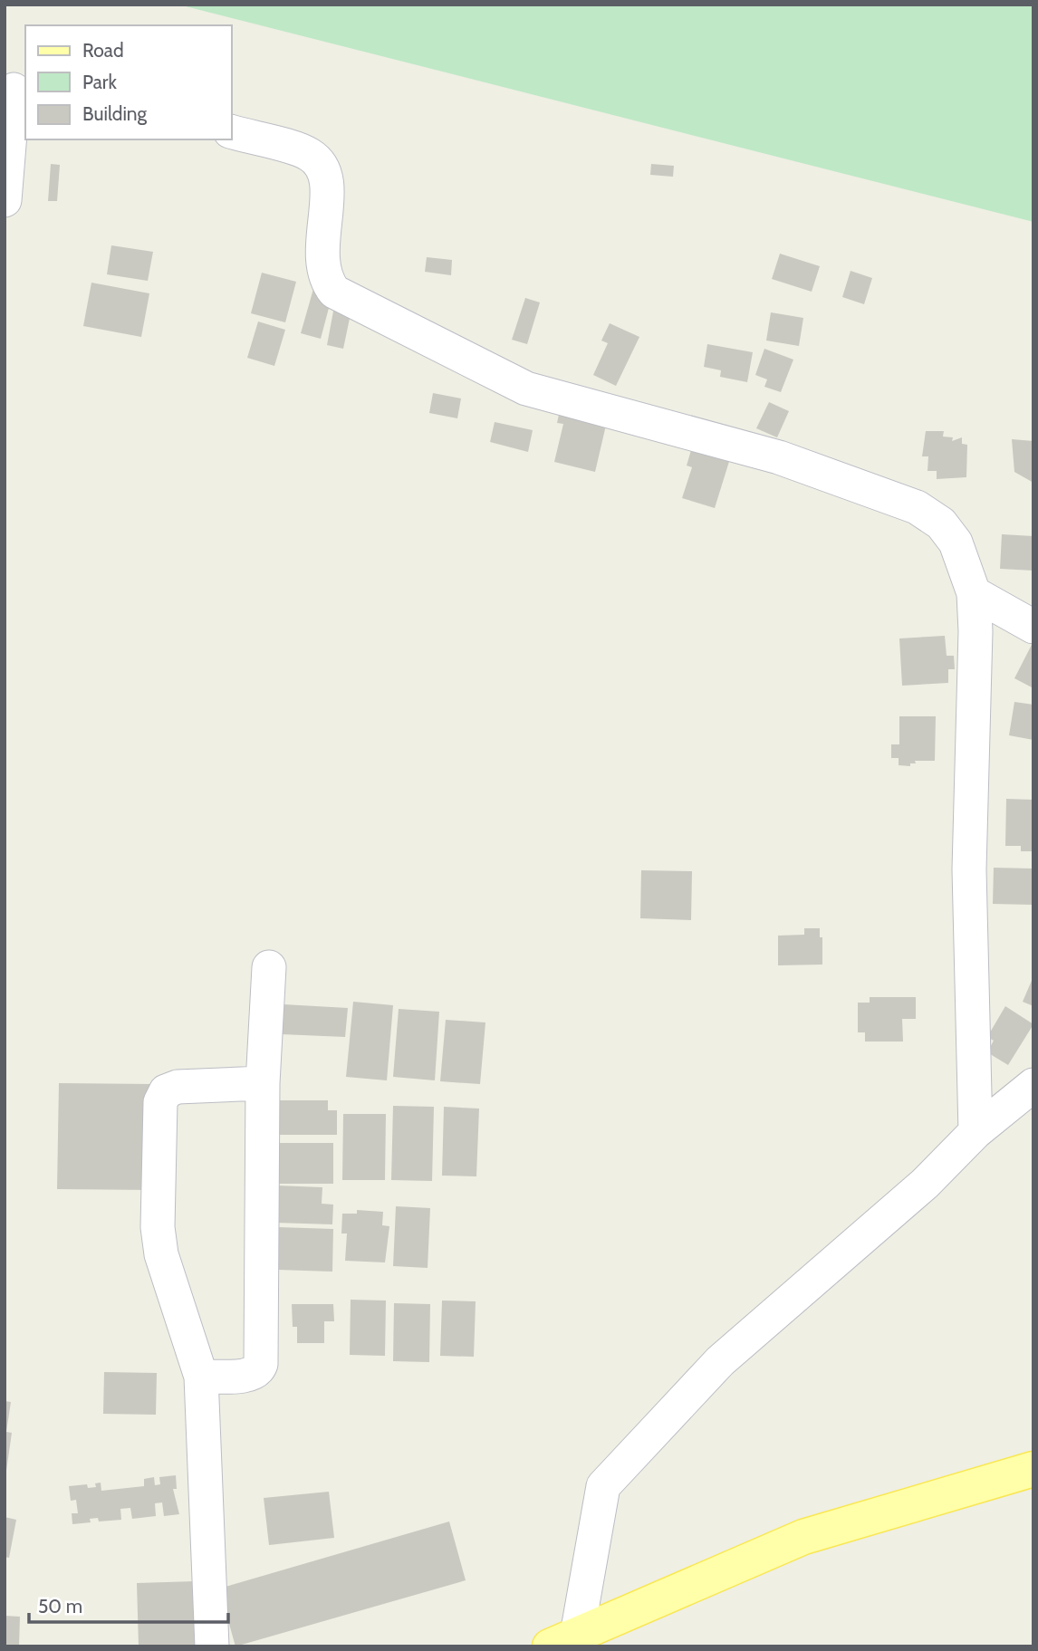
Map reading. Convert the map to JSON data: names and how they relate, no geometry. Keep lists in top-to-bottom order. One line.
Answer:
{"legend":["Road","Park","Building"],"scale_bar":"50 m"}
